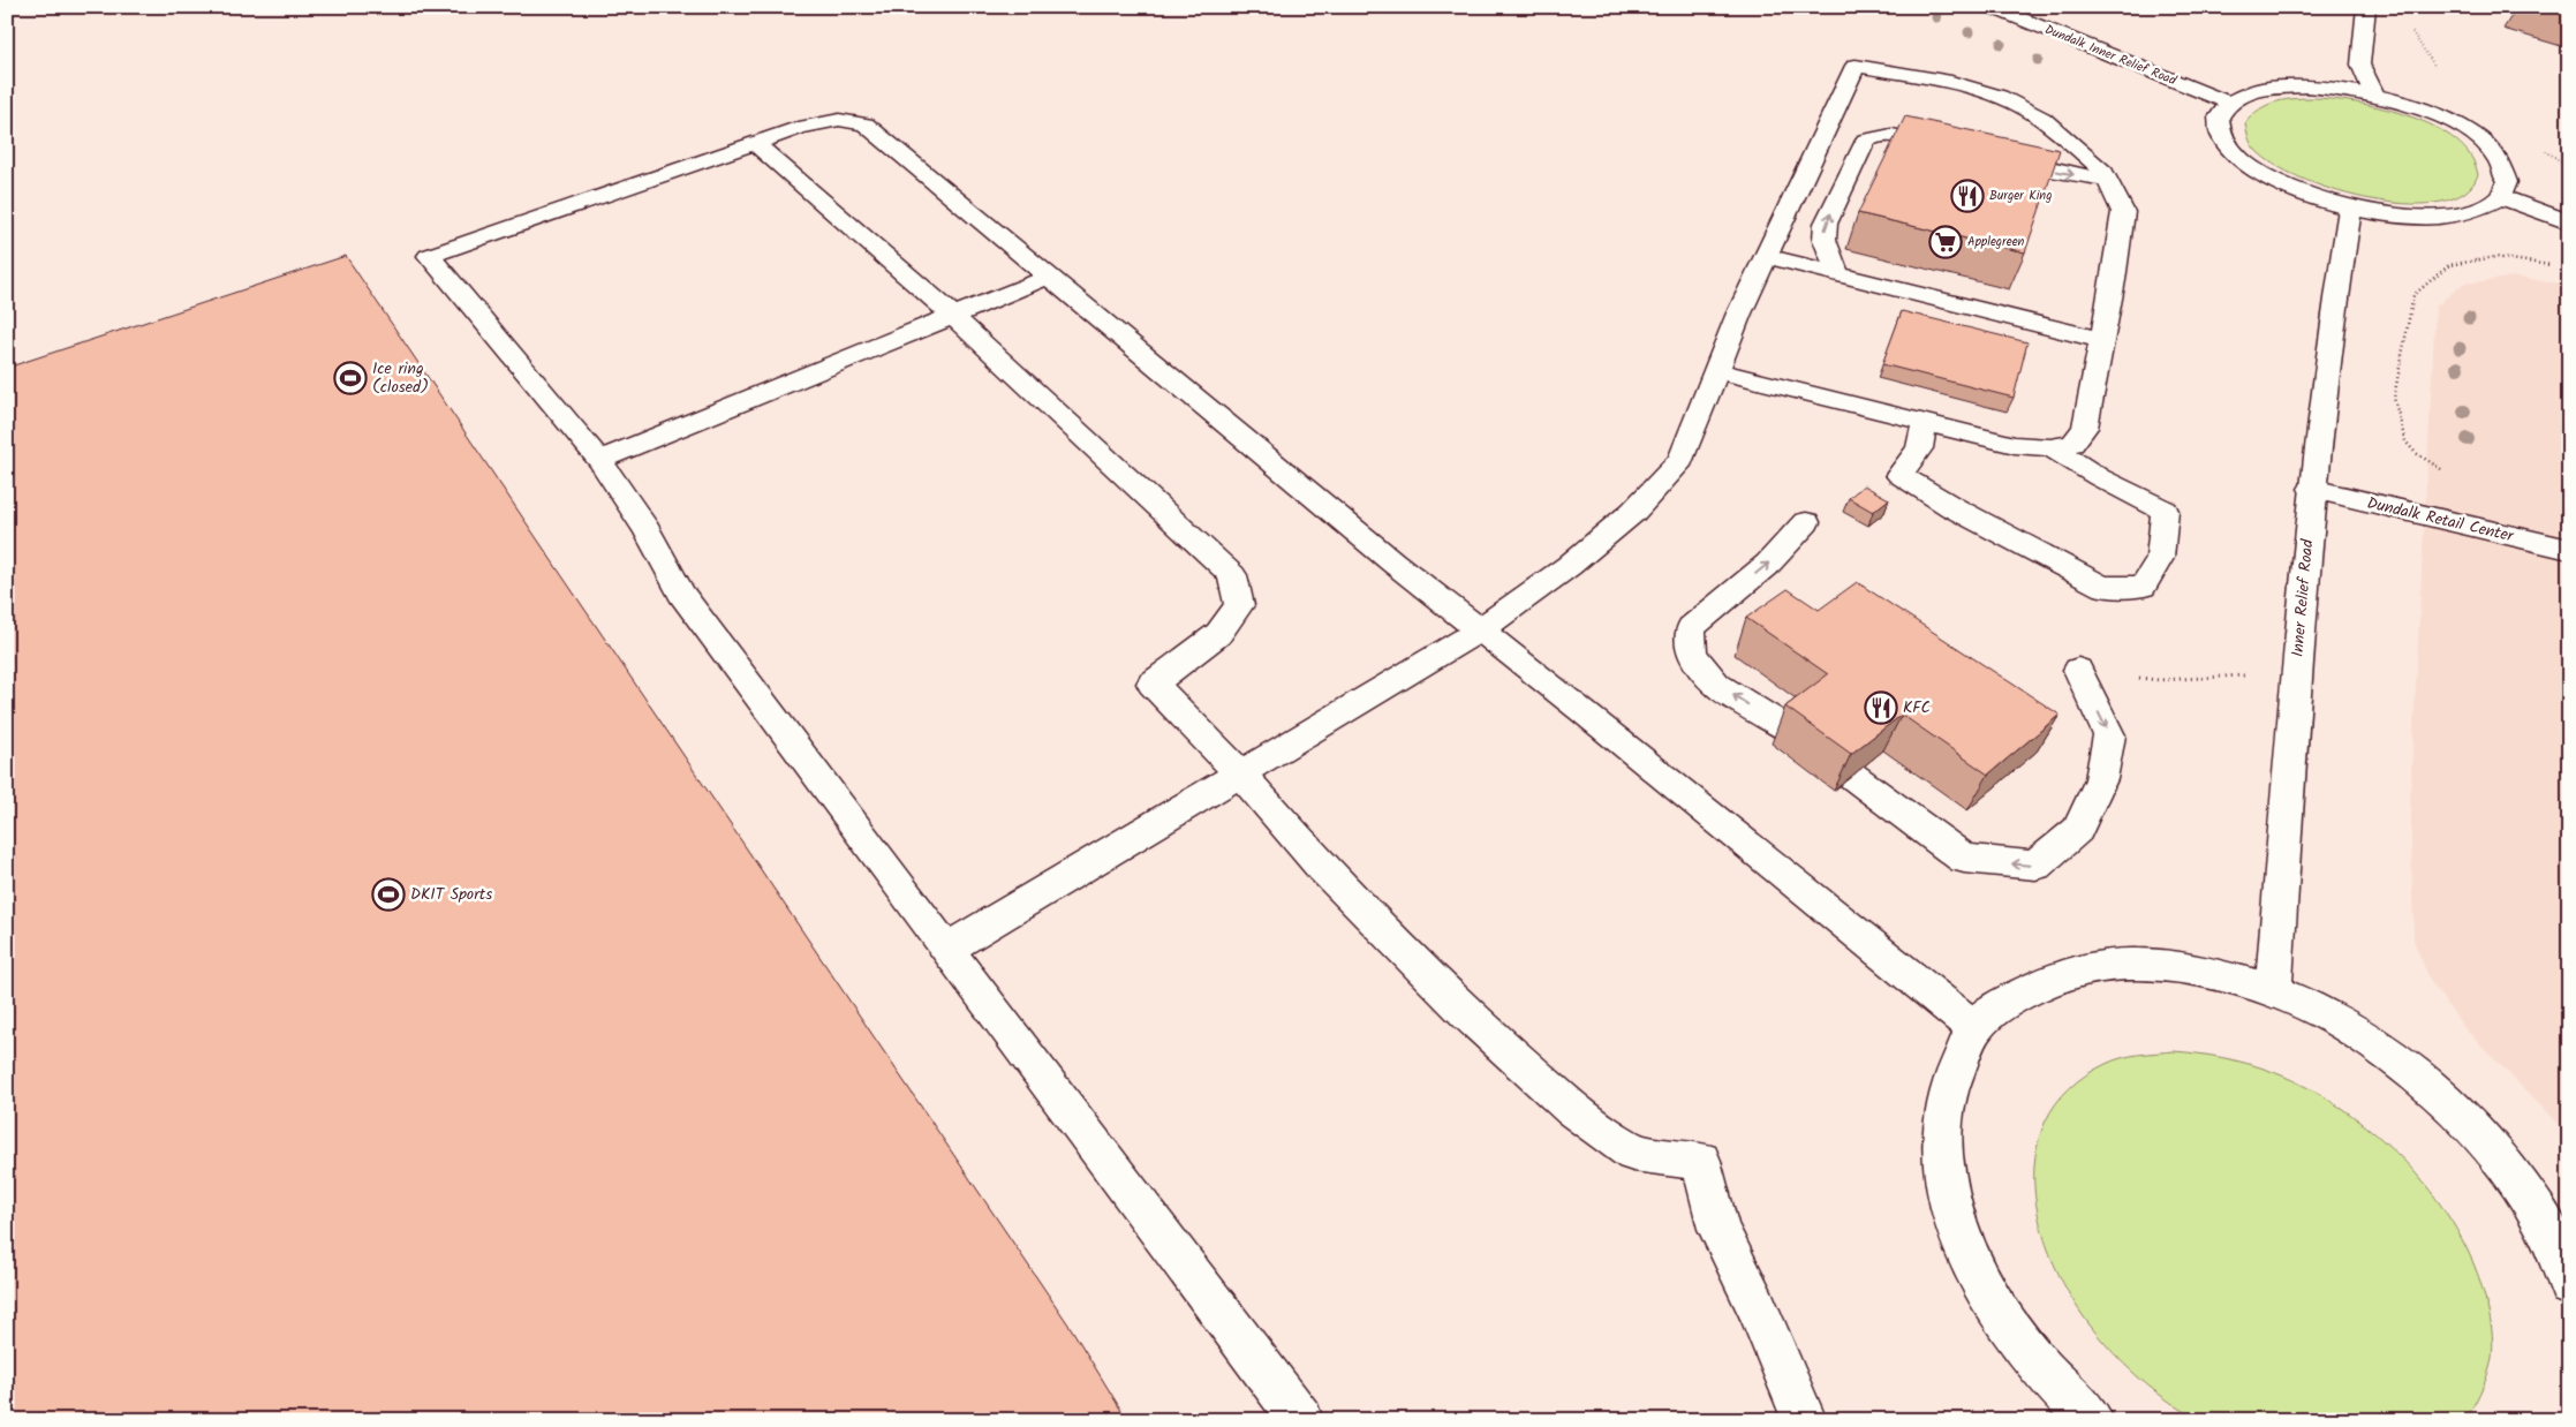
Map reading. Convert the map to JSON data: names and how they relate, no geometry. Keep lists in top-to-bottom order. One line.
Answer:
{"streets":{"street":["Dundalk Inner Relief Road","Dundalk Retail Center","Inner Relief Road"]},"crossings":[["Dundalk Retail Center","Inner Relief Road"]],"places":{"restaurant":["Burger King","KFC"],"supermarket":["Applegreen"],"sports":["Ice ring (closed)","DKIT Sports"]}}
